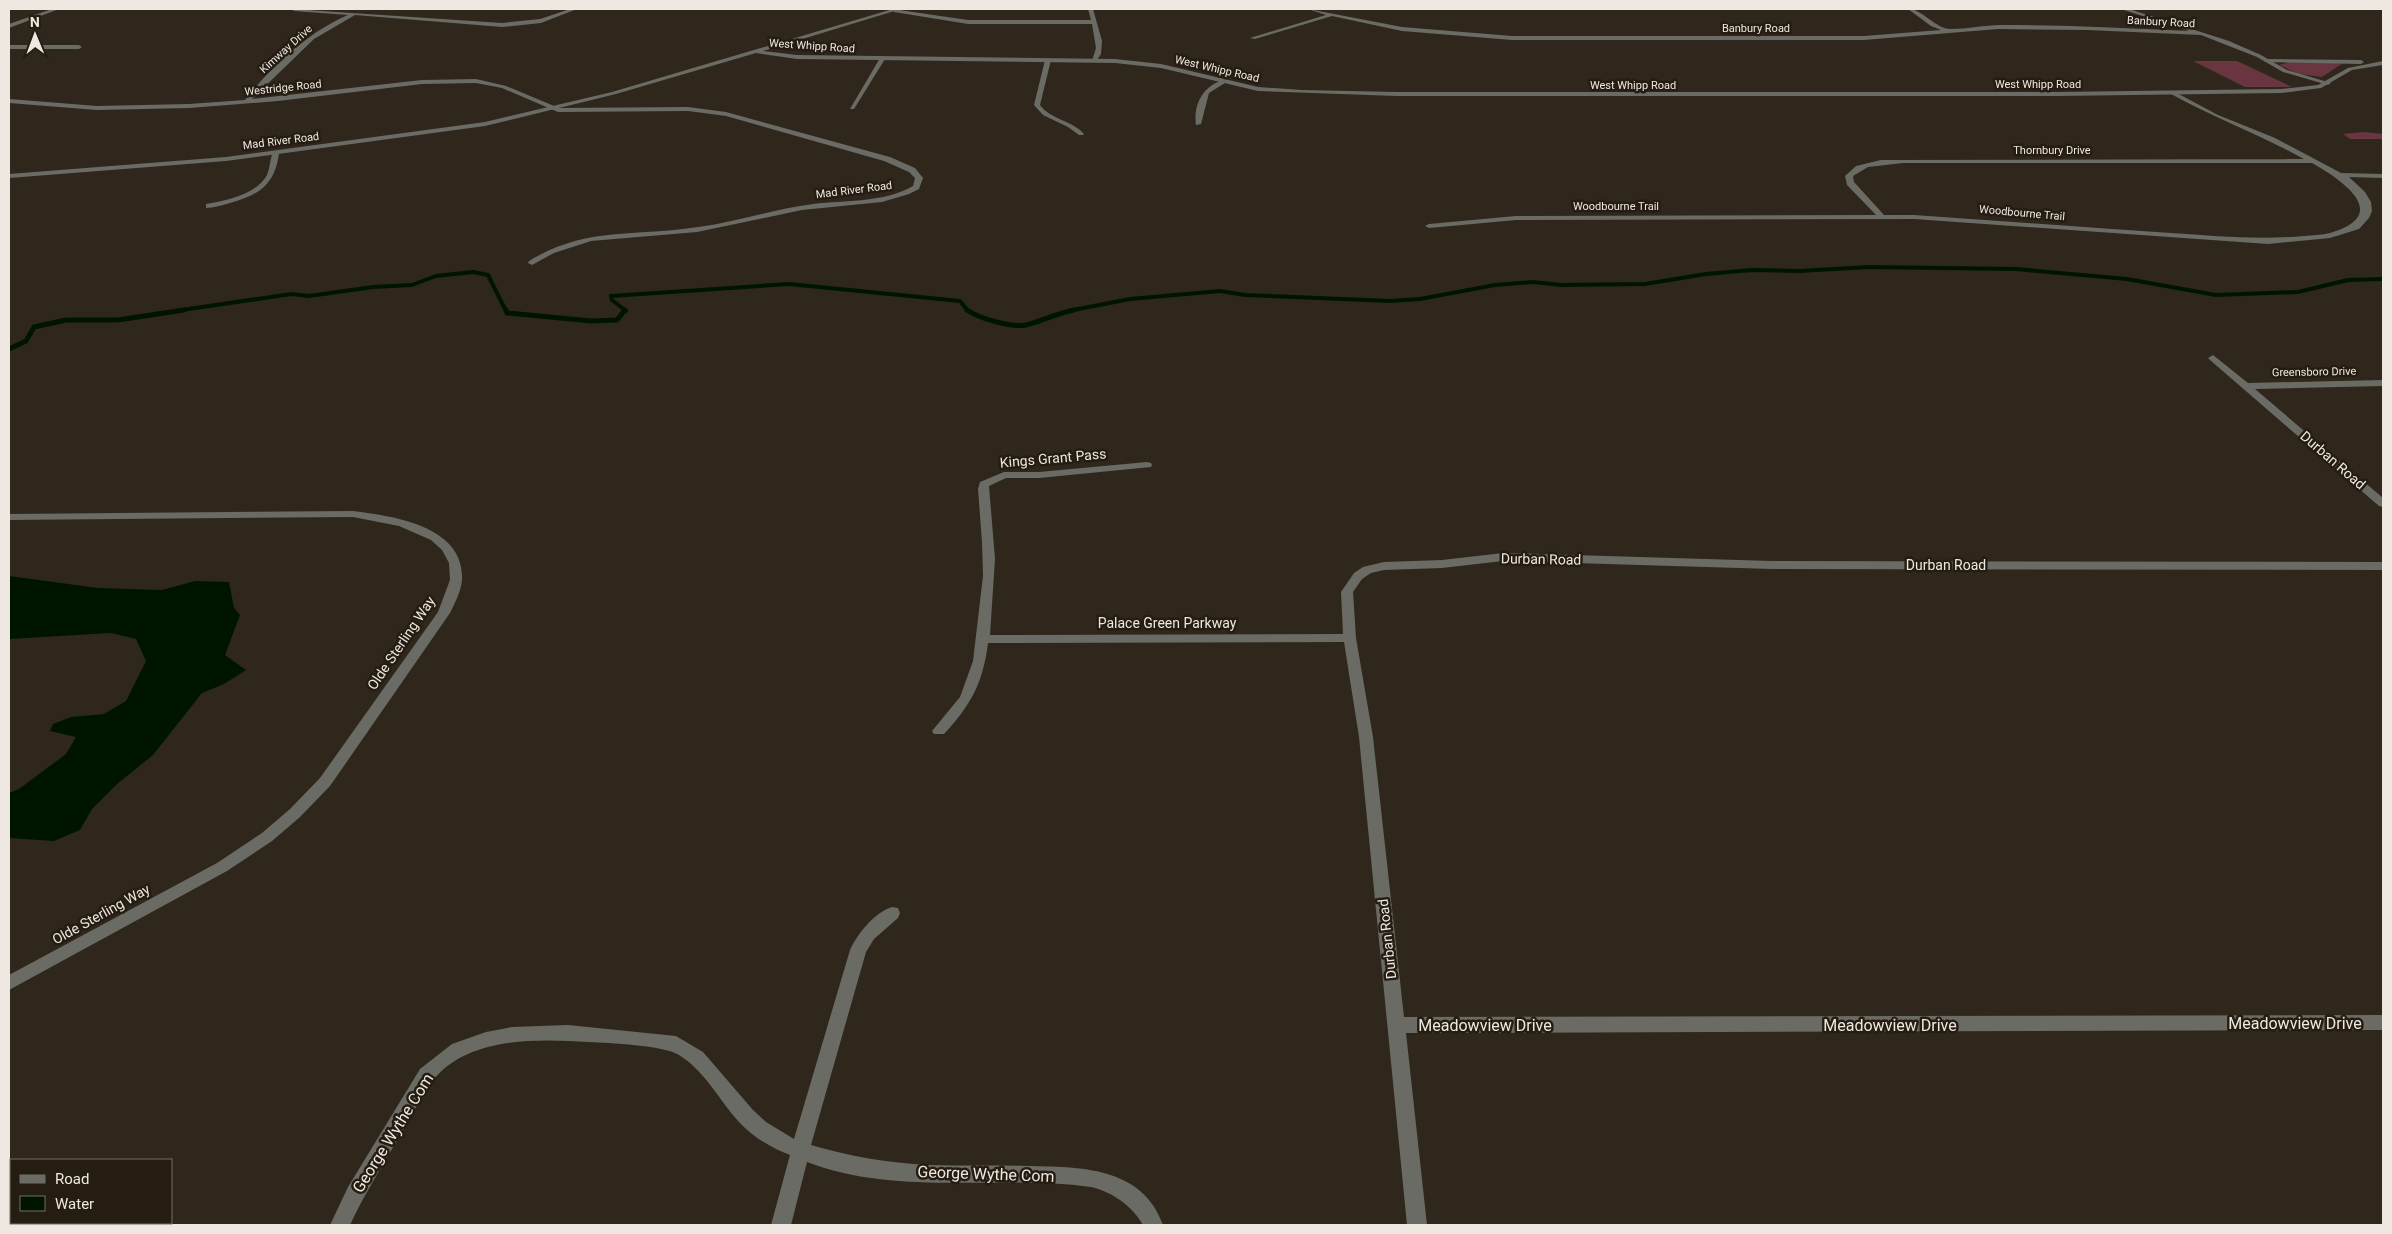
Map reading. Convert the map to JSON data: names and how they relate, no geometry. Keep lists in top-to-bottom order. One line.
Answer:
{"streets":{"street":["Banbury Road","West Whipp Road","Kimway Drive","Westridge Road","Mad River Road","Thornbury Drive","Woodbourne Trail","Greensboro Drive","Kings Grant Pass","Durban Road","Palace Green Parkway","Olde Sterling Way","Meadowview Drive","George Wythe Com"]},"crossings":[["West Whipp Road","Mad River Road"],["West Whipp Road","Woodbourne Trail"],["Kimway Drive","Westridge Road"],["Westridge Road","Mad River Road"],["Thornbury Drive","Woodbourne Trail"],["Greensboro Drive","Durban Road"],["Kings Grant Pass","Palace Green Parkway"],["Durban Road","Palace Green Parkway"],["Durban Road","Meadowview Drive"]],"legend":["Road","Water"],"north":"top"}
